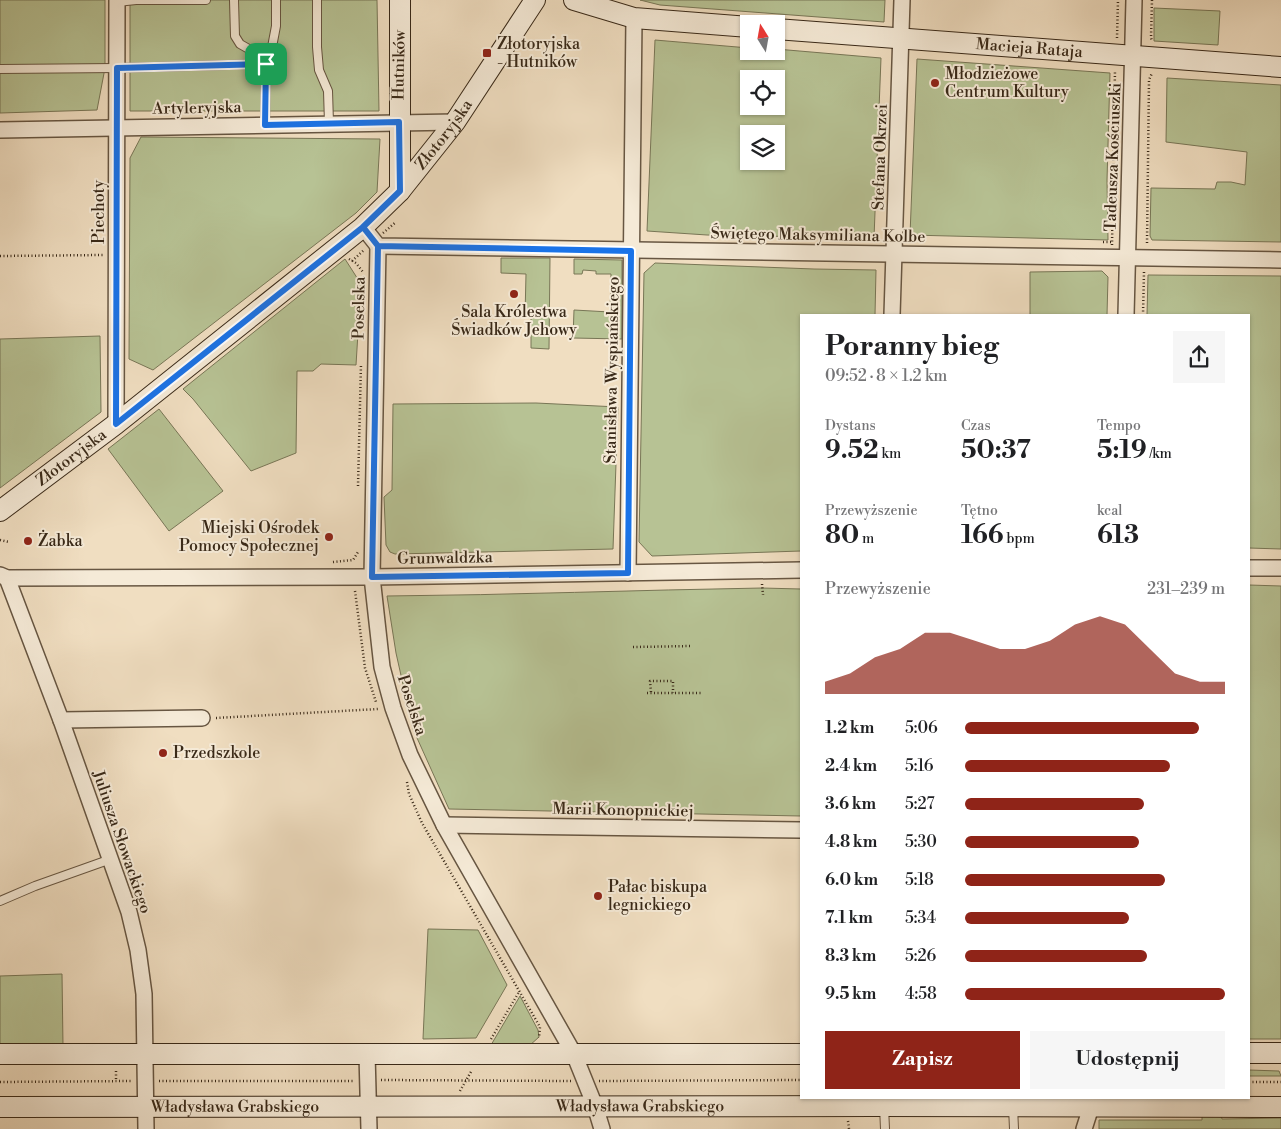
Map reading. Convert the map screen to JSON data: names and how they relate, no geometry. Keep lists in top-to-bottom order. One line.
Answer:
{"streets":{"street":["Macieja Rataja","Hutników","Artyleryjska","Złotoryjska","Stefana Okrzei","Tadeusza Kościuszki","Piechoty","Świętego Maksymiliana Kolbe","Poselska","Stanisława Wyspiańskiego","Grunwaldzka","Marii Konopnickiej","Juliusza Słowackiego","Władysława Grabskiego"]},"crossings":[["Macieja Rataja","Stefana Okrzei"],["Macieja Rataja","Tadeusza Kościuszki"],["Hutników","Artyleryjska"],["Hutników","Złotoryjska"],["Artyleryjska","Złotoryjska"],["Artyleryjska","Piechoty"],["Złotoryjska","Piechoty"],["Stefana Okrzei","Świętego Maksymiliana Kolbe"],["Tadeusza Kościuszki","Świętego Maksymiliana Kolbe"],["Świętego Maksymiliana Kolbe","Poselska"],["Świętego Maksymiliana Kolbe","Stanisława Wyspiańskiego"],["Poselska","Grunwaldzka"],["Poselska","Marii Konopnickiej"],["Poselska","Władysława Grabskiego"],["Stanisława Wyspiańskiego","Grunwaldzka"],["Grunwaldzka","Juliusza Słowackiego"],["Juliusza Słowackiego","Władysława Grabskiego"]],"places":{"transit":["Złotoryjska - Hutników"],"other":["Młodzieżowe Centrum Kultury","Sala Królestwa Świadków Jehowy","Miejski Ośrodek Pomocy Społecznej","Żabka","Przedszkole","Pałac biskupa legnickiego"]},"north":"top","page":{"heading":["Poranny bieg","09:52 · 8 × 1.2 km"],"stats":[["Dystans","9.52 km"],["Czas","50:37"],["Tempo","5:19 /km"],["Przewyższenie","80 m"],["Tętno","166 bpm"],["kcal","613"]],"chart":["Przewyższenie","231–239 m"],"list":[{"name":"1.2 km","note":"5:06"},{"name":"2.4 km","note":"5:16"},{"name":"3.6 km","note":"5:27"},{"name":"4.8 km","note":"5:30"},{"name":"6.0 km","note":"5:18"},{"name":"7.1 km","note":"5:34"},{"name":"8.3 km","note":"5:26"},{"name":"9.5 km","note":"4:58"}],"buttons":["Zapisz","Udostępnij"]}}
